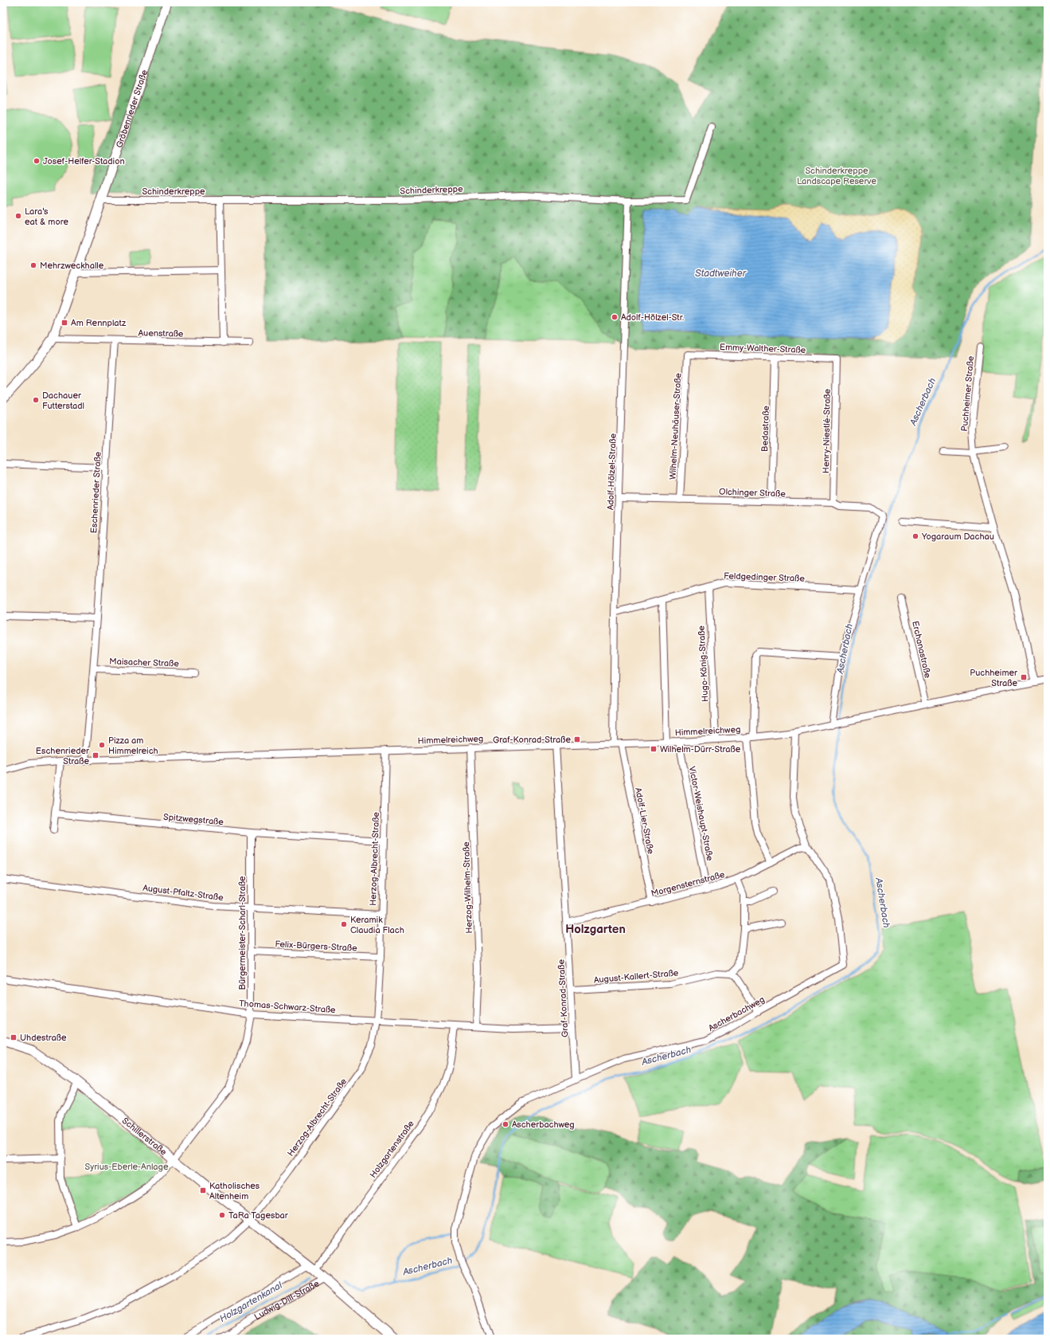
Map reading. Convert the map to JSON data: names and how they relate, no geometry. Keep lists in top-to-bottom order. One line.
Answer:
{"streets":{"street":["Gröbenrieder Straße","Schinderkreppe","Auenstraße","Emmy-Walther-Straße","Puchheimer Straße","Wilhelm-Neuhäuser-Straße","Bedastraße","Henry-Niestlé-Straße","Adolf-Hölzel-Straße","Eschenrieder Straße","Olchinger Straße","Feldgedinger Straße","Erchanastraße","Maisacher Straße","Hugo-König-Straße","Himmelreichweg","Victor-Weishaupt-Straße","Spitzwegstraße","Adolf-Lier-Straße","Herzog-Albrecht-Straße","Morgensternstraße","Herzog-Wilhelm-Straße","August-Pfaltz-Straße","Bürgermeister-Scharl-Straße","Felix-Bürgers-Straße","August-Kallert-Straße","Graf-Konrad-Straße","Thomas-Schwarz-Straße","Ascherbachweg","Schillerstraße","Holzgartenstraße","Ludwig-Dill-Straße"]},"crossings":[["Gröbenrieder Straße","Schinderkreppe"],["Gröbenrieder Straße","Auenstraße"],["Schinderkreppe","Adolf-Hölzel-Straße"],["Auenstraße","Eschenrieder Straße"],["Emmy-Walther-Straße","Wilhelm-Neuhäuser-Straße"],["Emmy-Walther-Straße","Bedastraße"],["Emmy-Walther-Straße","Henry-Niestlé-Straße"],["Puchheimer Straße","Himmelreichweg"],["Wilhelm-Neuhäuser-Straße","Olchinger Straße"],["Bedastraße","Olchinger Straße"],["Henry-Niestlé-Straße","Olchinger Straße"],["Adolf-Hölzel-Straße","Olchinger Straße"],["Adolf-Hölzel-Straße","Feldgedinger Straße"],["Adolf-Hölzel-Straße","Himmelreichweg"],["Eschenrieder Straße","Maisacher Straße"],["Eschenrieder Straße","Himmelreichweg"],["Olchinger Straße","Feldgedinger Straße"],["Feldgedinger Straße","Hugo-König-Straße"],["Erchanastraße","Himmelreichweg"],["Hugo-König-Straße","Himmelreichweg"],["Himmelreichweg","Victor-Weishaupt-Straße"],["Himmelreichweg","Adolf-Lier-Straße"],["Himmelreichweg","Herzog-Albrecht-Straße"],["Himmelreichweg","Herzog-Wilhelm-Straße"],["Himmelreichweg","Graf-Konrad-Straße"],["Victor-Weishaupt-Straße","Morgensternstraße"],["Spitzwegstraße","Herzog-Albrecht-Straße"],["Spitzwegstraße","Bürgermeister-Scharl-Straße"],["Adolf-Lier-Straße","Morgensternstraße"],["Herzog-Albrecht-Straße","August-Pfaltz-Straße"],["Herzog-Albrecht-Straße","Felix-Bürgers-Straße"],["Herzog-Albrecht-Straße","Thomas-Schwarz-Straße"],["Herzog-Albrecht-Straße","Schillerstraße"],["Morgensternstraße","Graf-Konrad-Straße"],["Morgensternstraße","Ascherbachweg"],["Herzog-Wilhelm-Straße","Thomas-Schwarz-Straße"],["August-Pfaltz-Straße","Bürgermeister-Scharl-Straße"],["Bürgermeister-Scharl-Straße","Felix-Bürgers-Straße"],["Bürgermeister-Scharl-Straße","Thomas-Schwarz-Straße"],["Bürgermeister-Scharl-Straße","Schillerstraße"],["August-Kallert-Straße","Graf-Konrad-Straße"],["Graf-Konrad-Straße","Thomas-Schwarz-Straße"],["Graf-Konrad-Straße","Ascherbachweg"],["Thomas-Schwarz-Straße","Holzgartenstraße"],["Schillerstraße","Holzgartenstraße"],["Schillerstraße","Ludwig-Dill-Straße"]],"districts":["Holzgarten"],"water":["Stadtweiher","Ascherbach","Holzgartenkanal"],"parks":["Schinderkreppe Landscape Reserve","Syrius-Eberle-Anlage"],"places":{"other":["Josef-Helfer-Stadion","Lara's eat & more","Mehrzweckhalle","Adolf-Hölzel-Str.","Dachauer Futterstadl","Yogaraum Dachau","Pizza am Himmelreich","Keramik Claudia Flach","Ascherbachweg","TaRa Tagesbar"],"transit":["Am Rennplatz","Puchheimer Straße","Graf-Konrad-Straße","Wilhelm-Dürr-Straße","Eschenrieder Straße","Uhdestraße","Katholisches Altenheim"]}}
